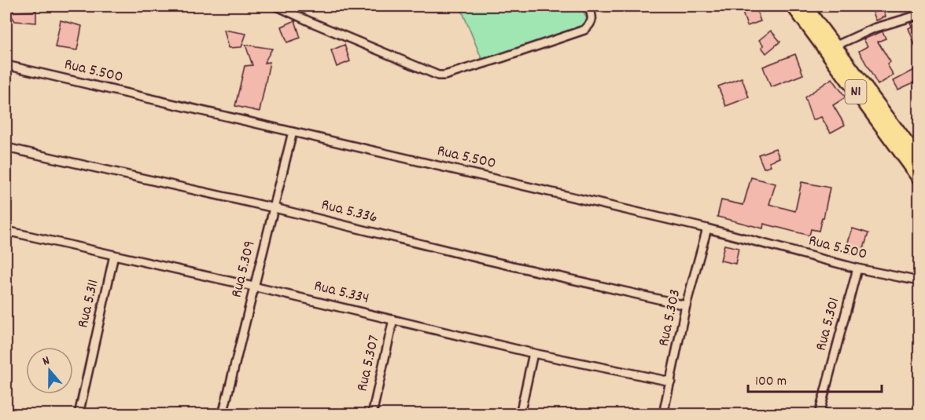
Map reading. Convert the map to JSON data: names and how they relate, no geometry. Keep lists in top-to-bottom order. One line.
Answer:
{"streets":{"highway":["N1"],"street":["Rua 5.500","Rua 5.336","Rua 5.309","Rua 5.334","Rua 5.311","Rua 5.303","Rua 5.301","Rua 5.307"]},"crossings":[["Rua 5.500","Rua 5.309"],["Rua 5.500","Rua 5.303"],["Rua 5.500","Rua 5.301"],["Rua 5.336","Rua 5.309"],["Rua 5.336","Rua 5.303"],["Rua 5.309","Rua 5.334"],["Rua 5.334","Rua 5.311"],["Rua 5.334","Rua 5.303"],["Rua 5.334","Rua 5.307"]],"scale_bar":"100 m","north":"top"}
